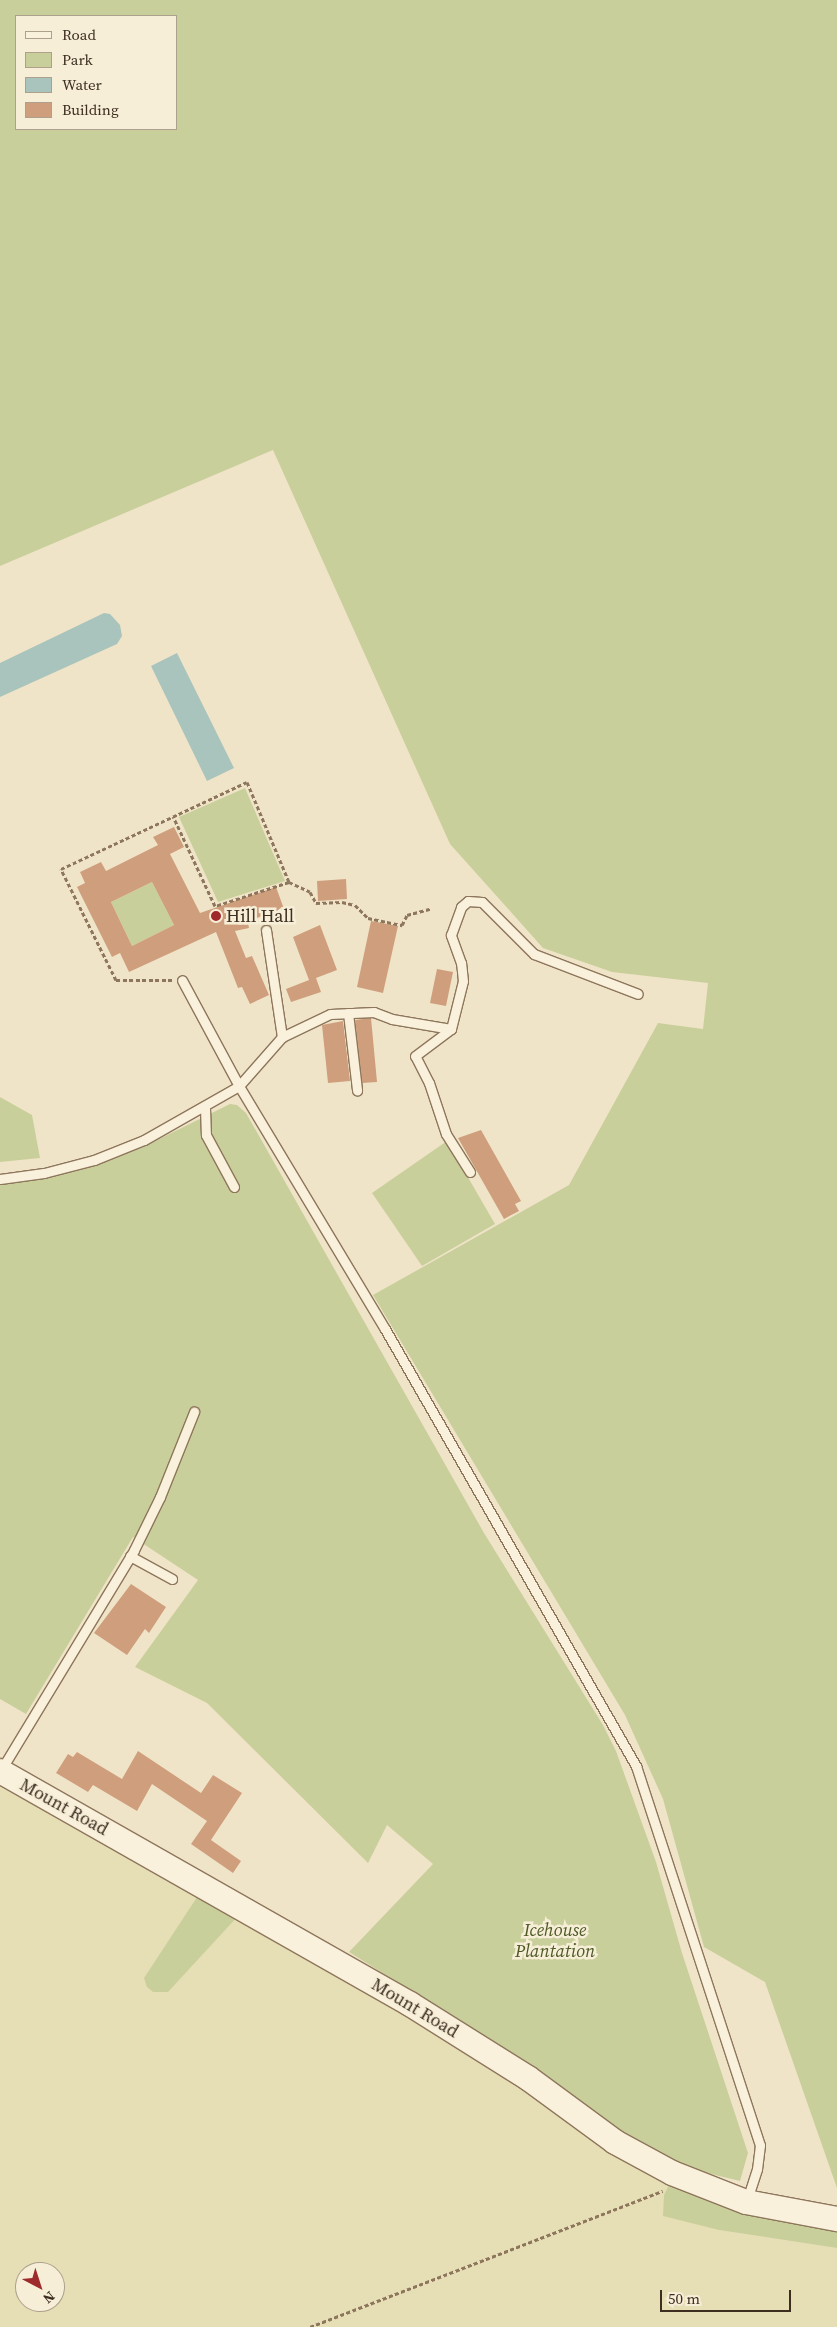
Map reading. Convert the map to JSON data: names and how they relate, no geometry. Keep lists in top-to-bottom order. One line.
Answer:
{"streets":{"street":["Mount Road"]},"parks":["Icehouse Plantation"],"places":["Hill Hall"],"legend":["Road","Park","Water","Building"],"scale_bar":"50 m","north":"bottom right"}
